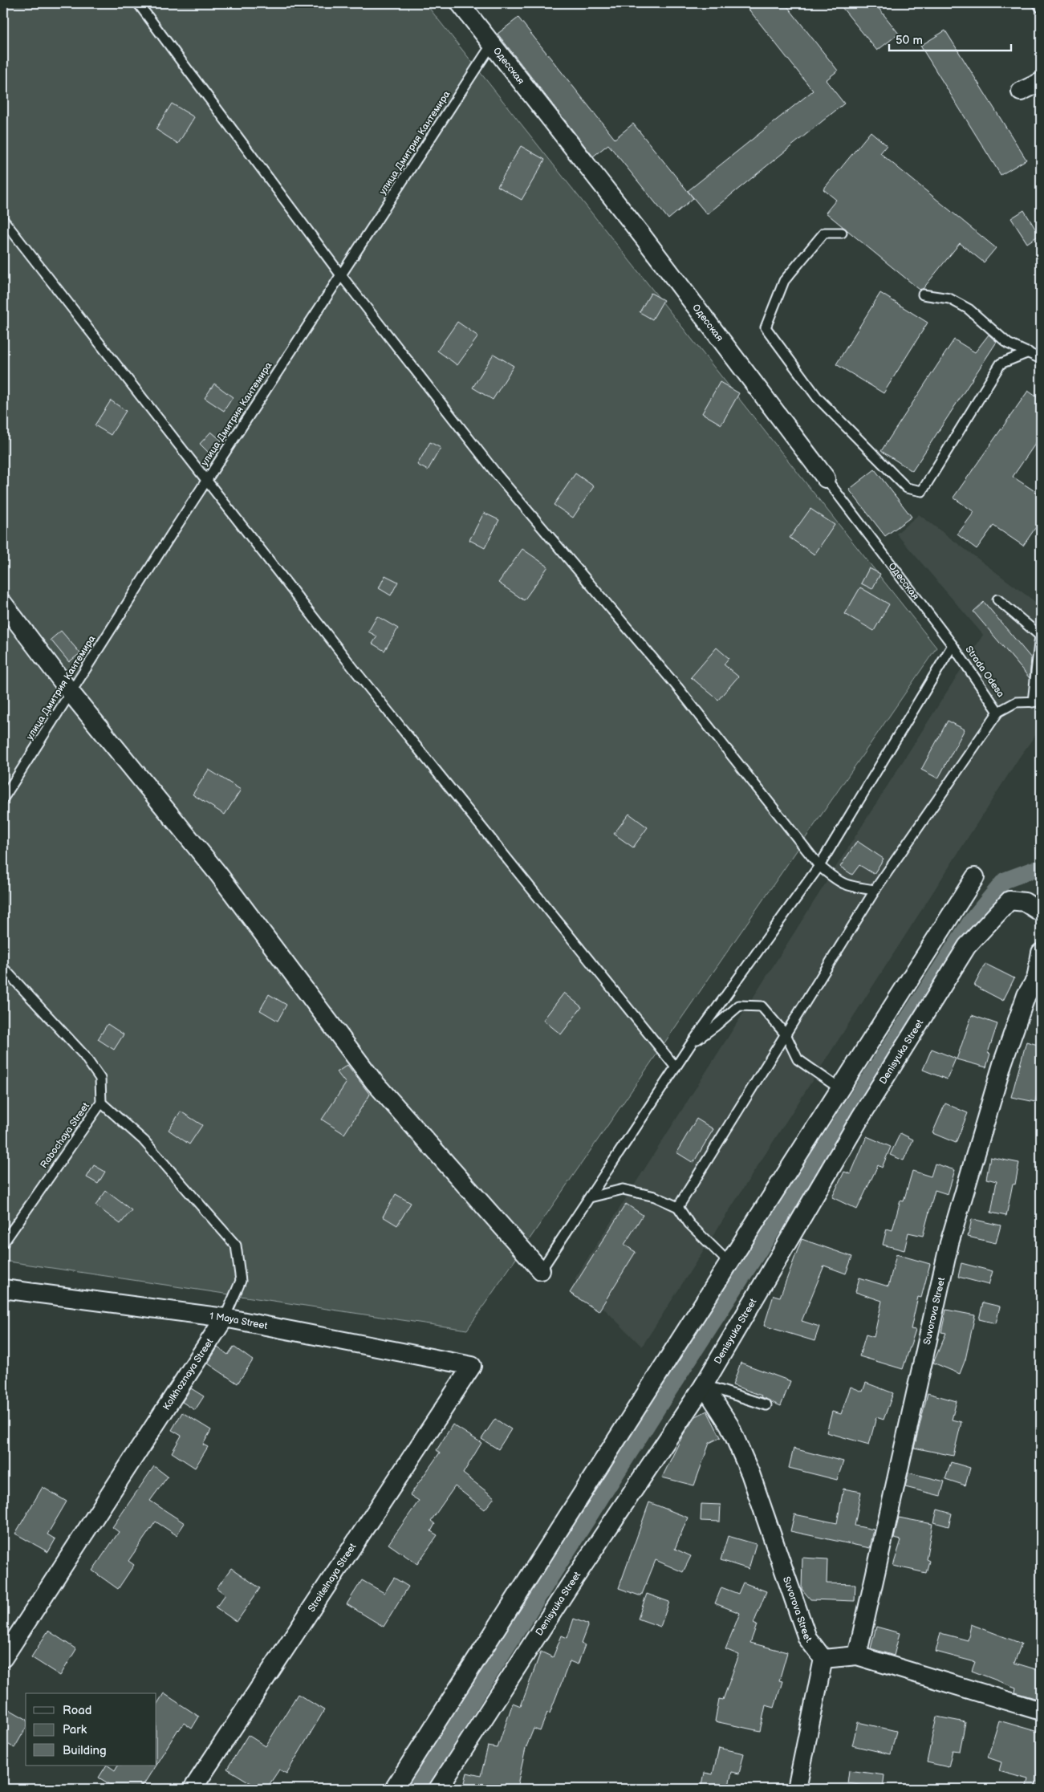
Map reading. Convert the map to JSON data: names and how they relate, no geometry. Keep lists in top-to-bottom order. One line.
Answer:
{"streets":{"street":["Одесская","Denisyuka Street","Suvorova Street","1 Maya Street","Kolkhoznaya Street","Stroitelnaya Street"],"lane":["улица Дмитрия Кантемира","Strada Odesa","Rabochaya Street"]},"crossings":[["Одесская","улица Дмитрия Кантемира"],["Одесская","Strada Odesa"],["Denisyuka Street","Suvorova Street"],["Rabochaya Street","Kolkhoznaya Street"],["1 Maya Street","Kolkhoznaya Street"],["1 Maya Street","Stroitelnaya Street"]],"legend":["Road","Park","Building"],"scale_bar":"50 m"}
